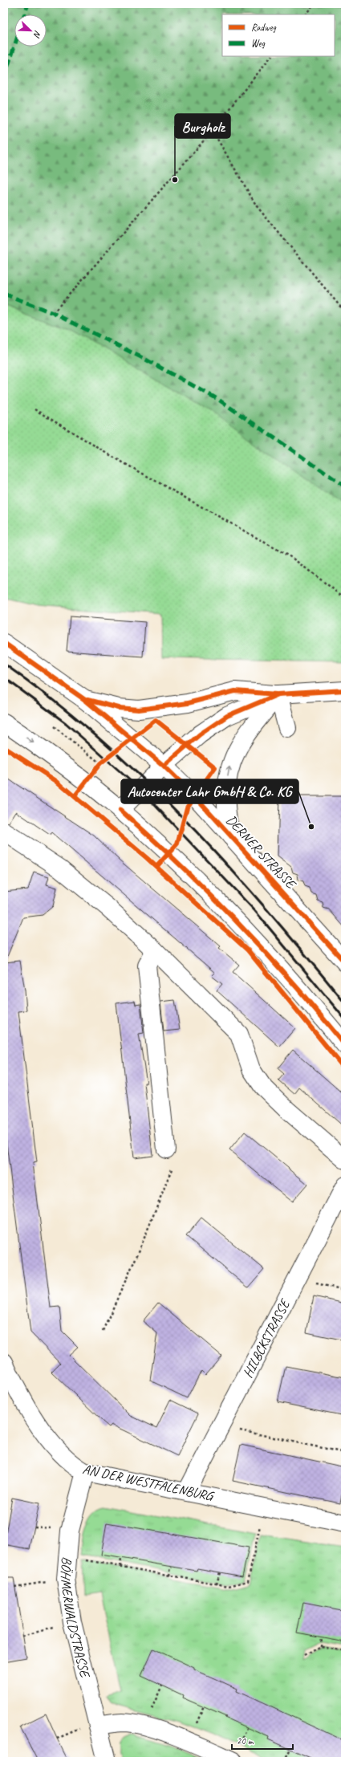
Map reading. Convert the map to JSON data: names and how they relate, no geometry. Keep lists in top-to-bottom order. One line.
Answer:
{"streets":{"street":["DERNER STRASSE","HILBCKSTRASSE","AN DER WESTFALENBURG","BÖHMERWALDSTRASSE"]},"crossings":[["HILBCKSTRASSE","AN DER WESTFALENBURG"],["AN DER WESTFALENBURG","BÖHMERWALDSTRASSE"]],"places":["Burgholz","Autocenter Lahr GmbH & Co. KG"],"legend":["Radweg","Weg"],"scale_bar":"20 m","north":"bottom right"}
